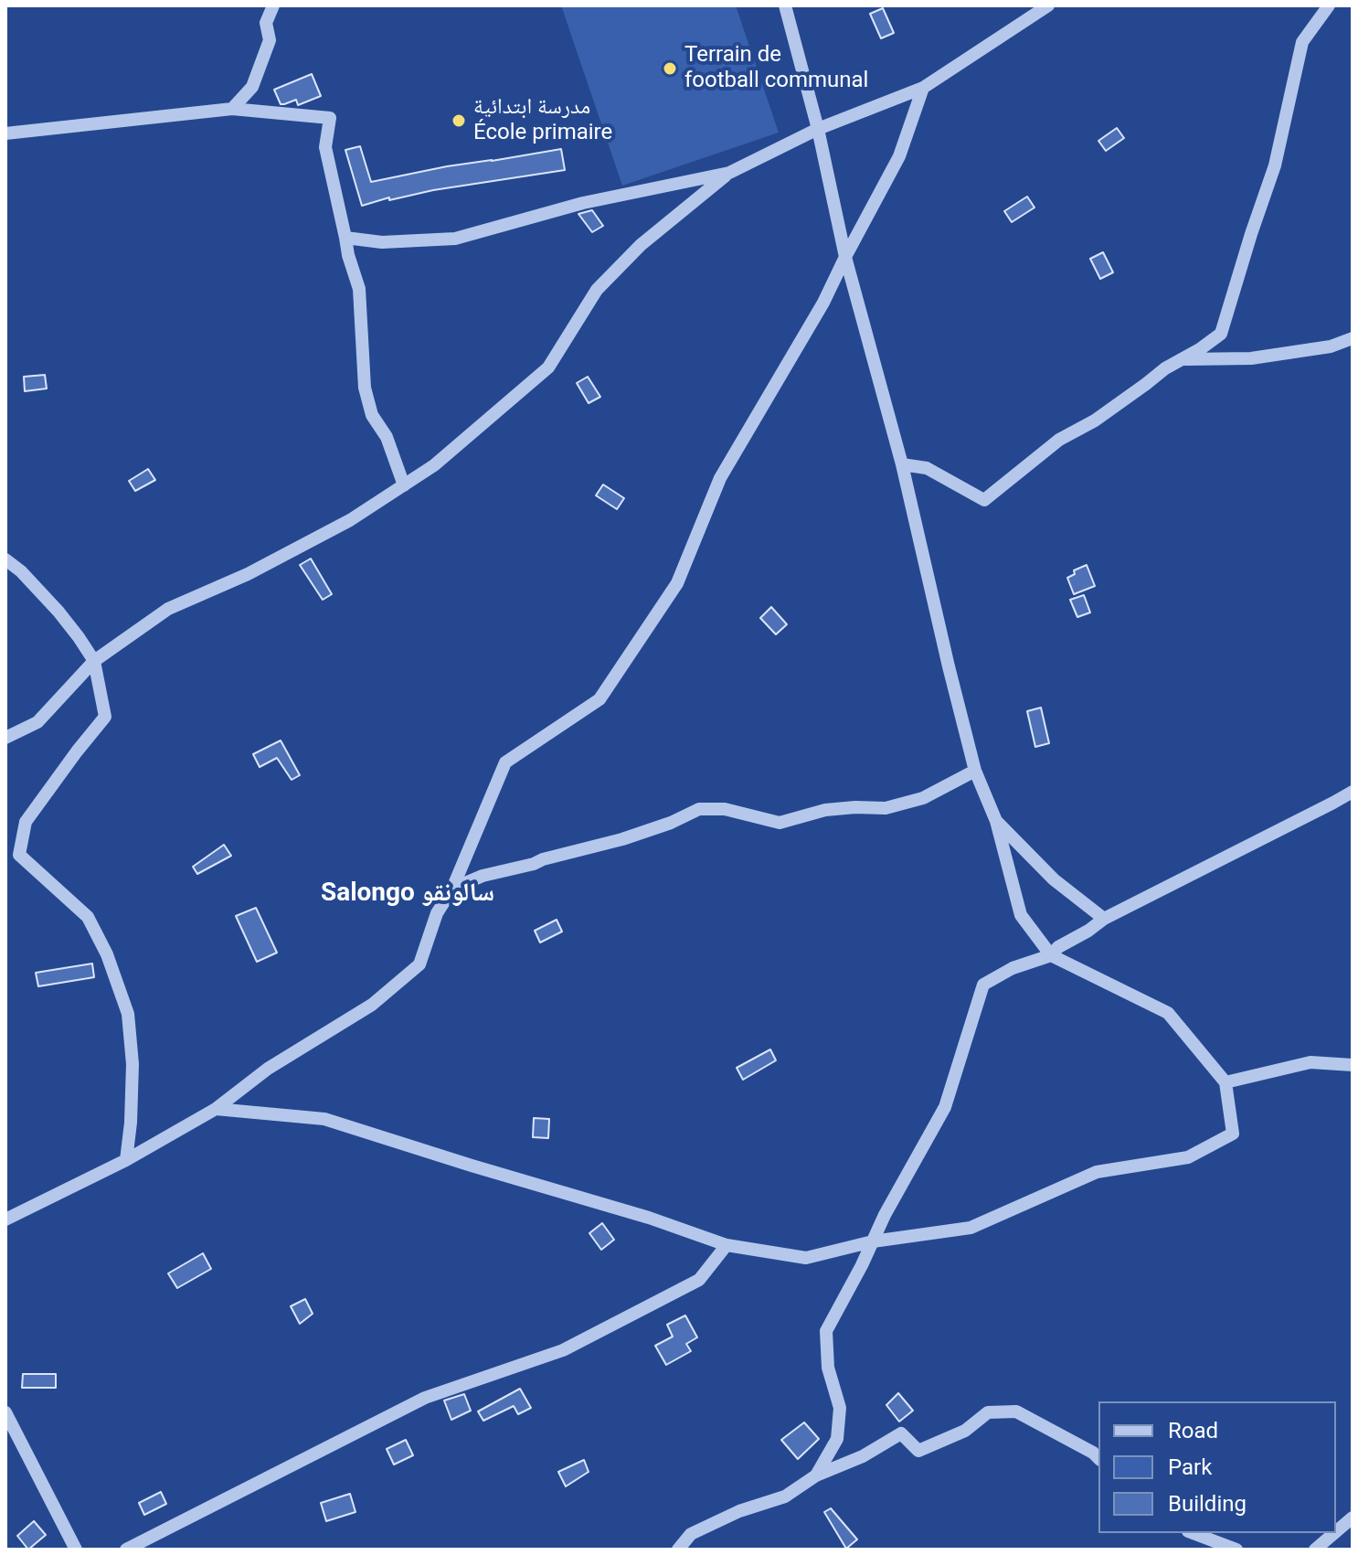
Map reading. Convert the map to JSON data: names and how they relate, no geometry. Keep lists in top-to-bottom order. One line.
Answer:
{"districts":["Salongo سالونقو"],"places":["Terrain de football communal","مدرسة ابتدائية École primaire"],"legend":["Road","Park","Building"]}
